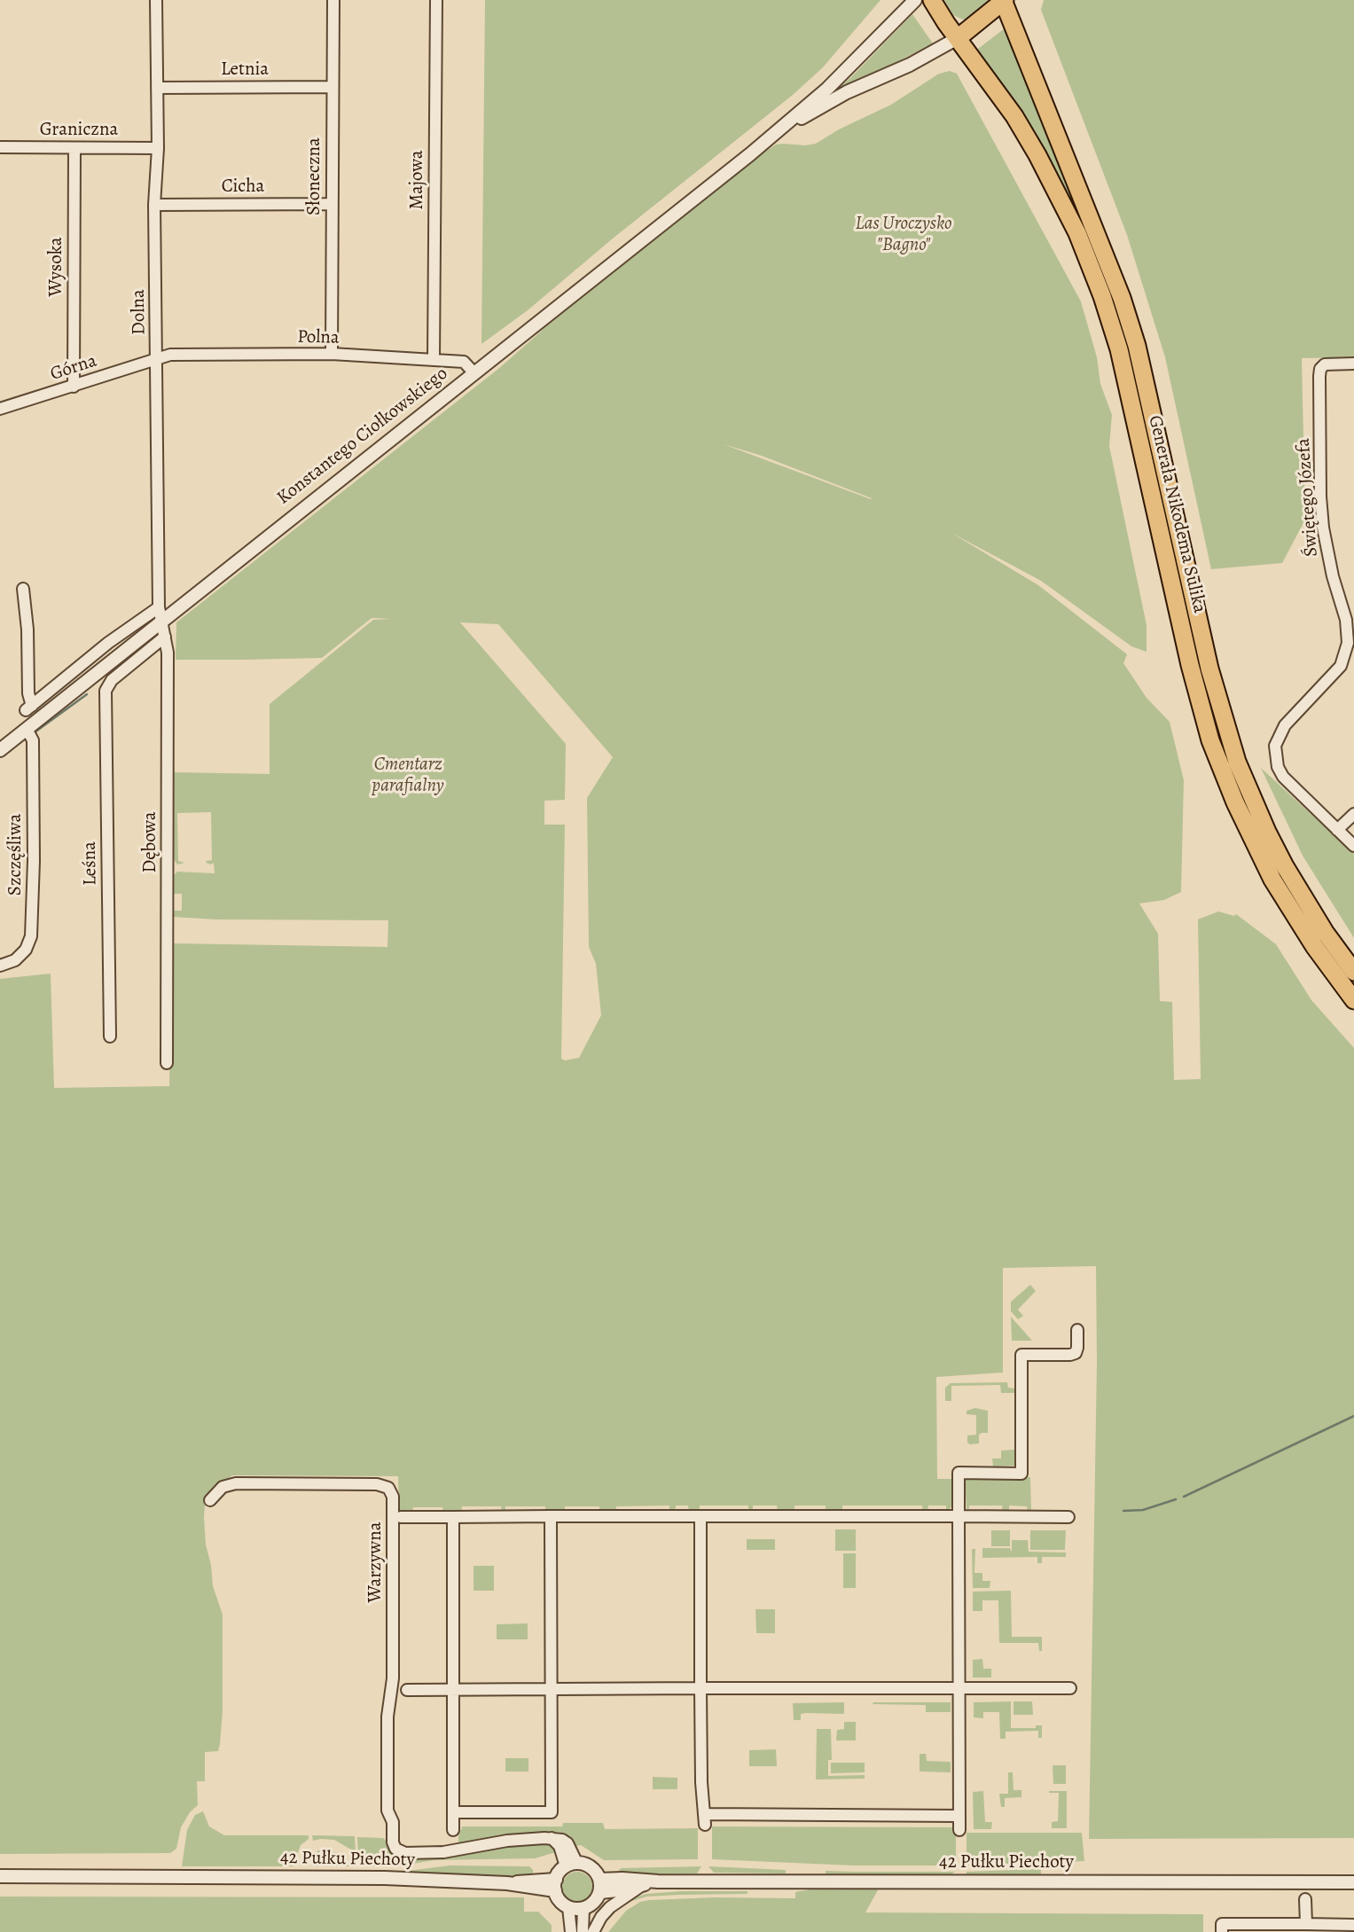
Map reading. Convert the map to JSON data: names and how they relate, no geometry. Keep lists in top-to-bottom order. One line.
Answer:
{"streets":{"highway":["Generała Nikodema Sulika"],"street":["Letnia","Graniczna","Słoneczna","Majowa","Cicha","Wysoka","Dolna","Polna","Górna","Konstantego Ciołkowskiego","Świętego Józefa","Dębowa","Szczęśliwa","Leśna","Warzywna","42 Pułku Piechoty"]},"crossings":[["Letnia","Słoneczna"],["Letnia","Dolna"],["Graniczna","Wysoka"],["Graniczna","Dolna"],["Słoneczna","Cicha"],["Słoneczna","Polna"],["Majowa","Polna"],["Cicha","Dolna"],["Wysoka","Górna"],["Dolna","Polna"],["Dolna","Górna"],["Dolna","Konstantego Ciołkowskiego"],["Dolna","Dębowa"],["Polna","Górna"],["Polna","Konstantego Ciołkowskiego"],["Konstantego Ciołkowskiego","Generała Nikodema Sulika"],["Konstantego Ciołkowskiego","Dębowa"],["Konstantego Ciołkowskiego","Szczęśliwa"],["Dębowa","Leśna"],["Warzywna","42 Pułku Piechoty"]],"parks":["Las Uroczysko \"Bagno\"","Cmentarz parafialny"]}
